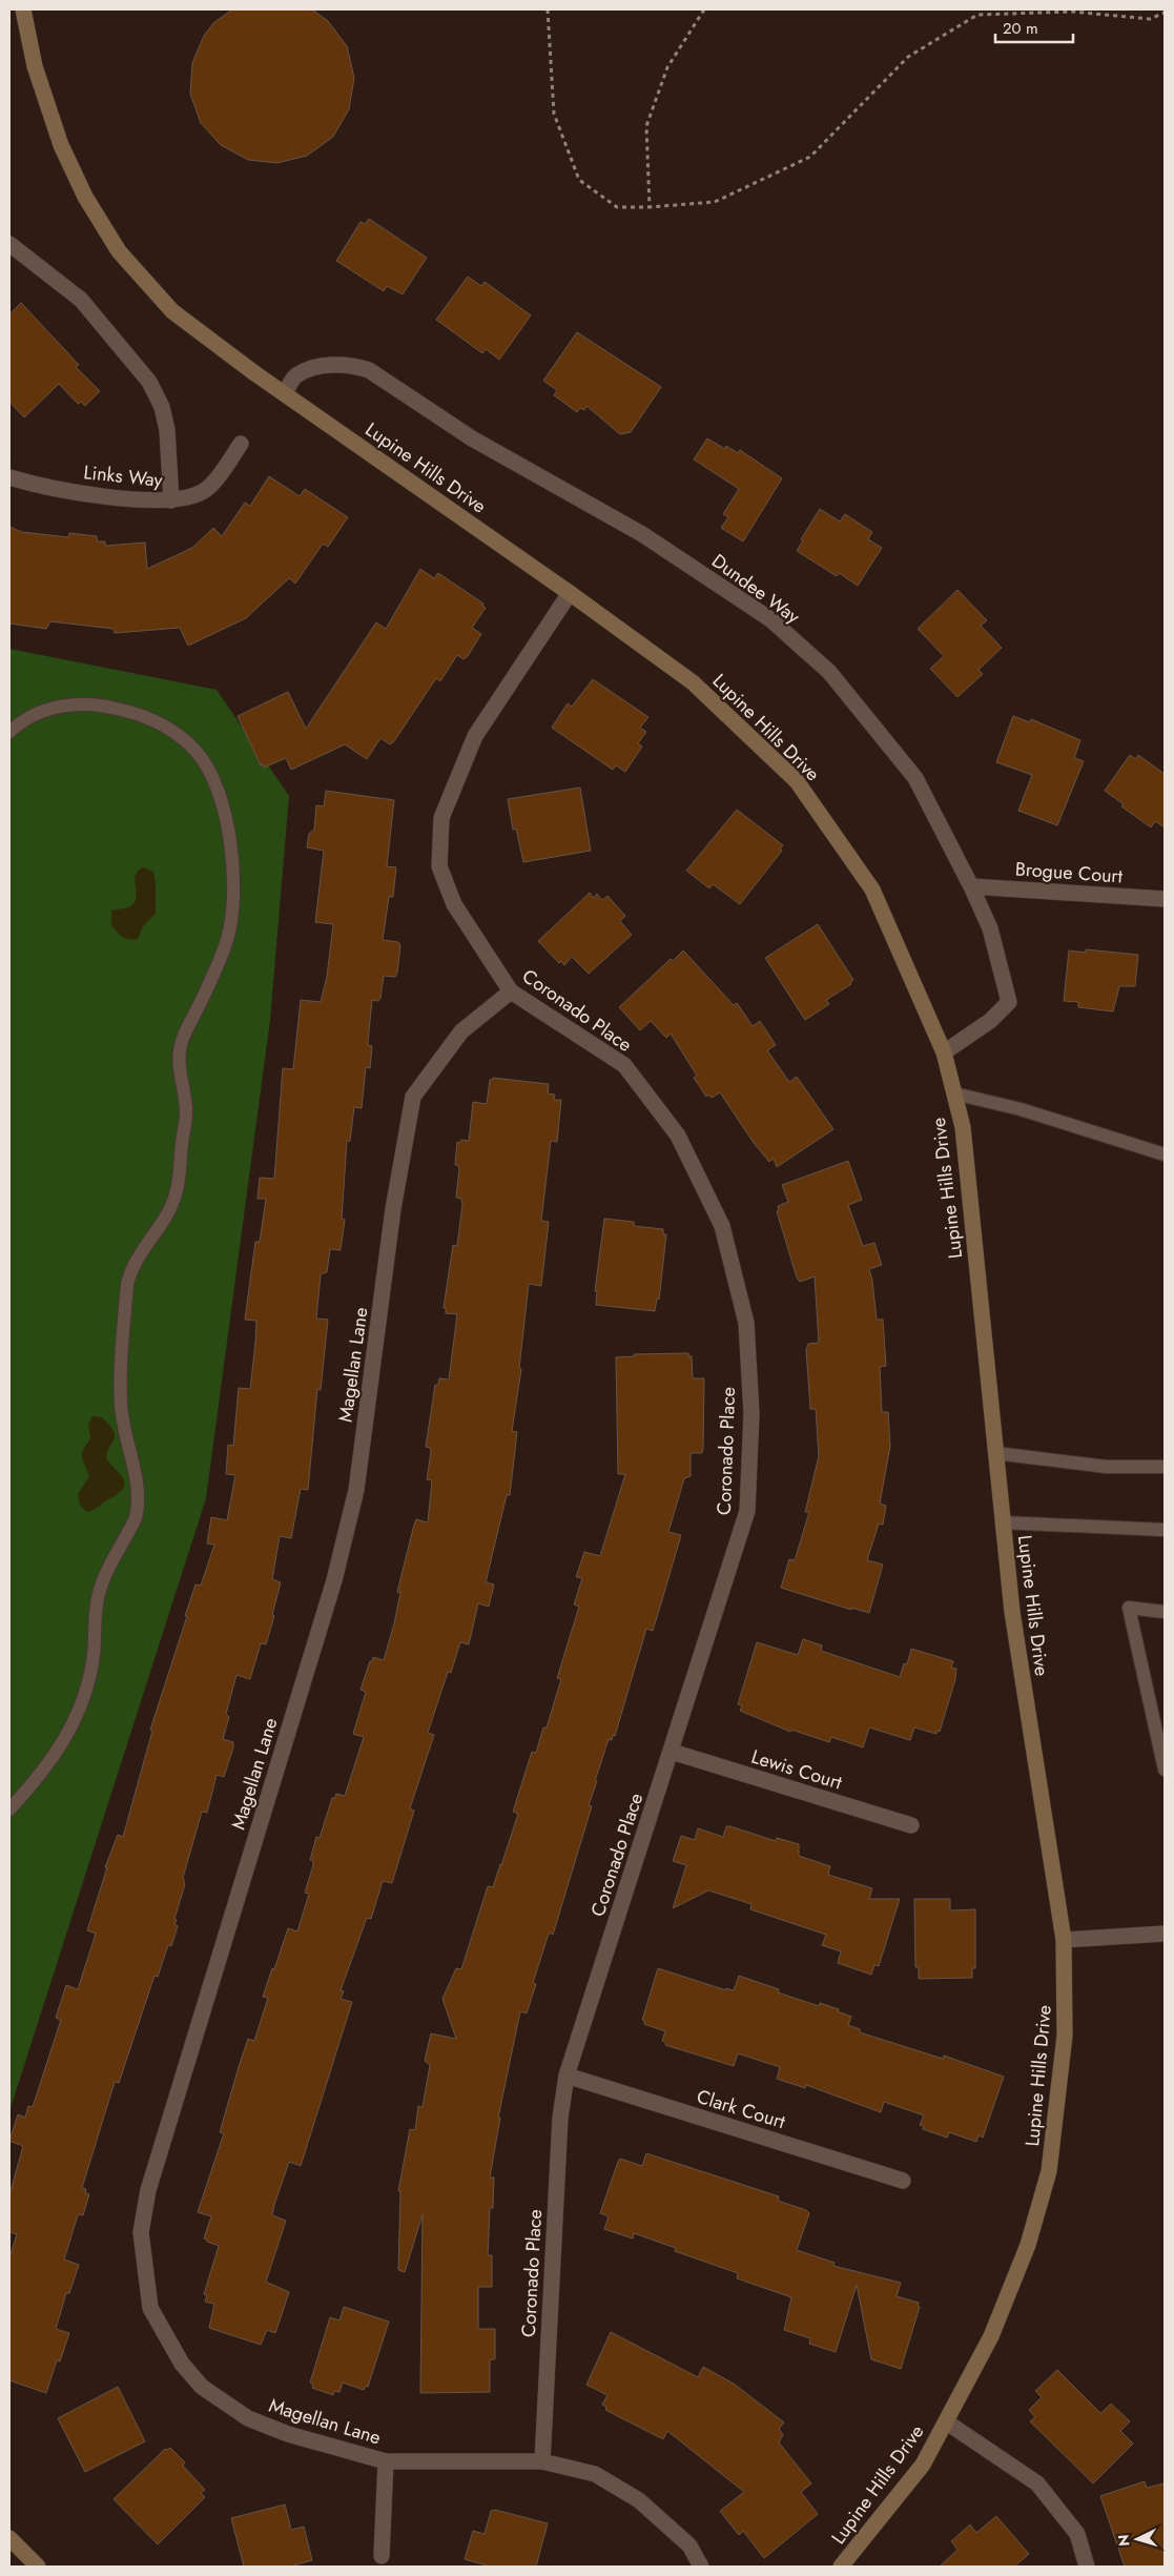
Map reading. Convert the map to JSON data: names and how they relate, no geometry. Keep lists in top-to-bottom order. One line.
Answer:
{"streets":{"street":["Lupine Hills Drive","Links Way","Dundee Way","Brogue Court","Coronado Place","Magellan Lane","Lewis Court","Clark Court"]},"crossings":[["Lupine Hills Drive","Dundee Way"],["Lupine Hills Drive","Coronado Place"],["Dundee Way","Brogue Court"],["Coronado Place","Magellan Lane"],["Coronado Place","Lewis Court"],["Coronado Place","Clark Court"]],"scale_bar":"20 m","north":"left"}
